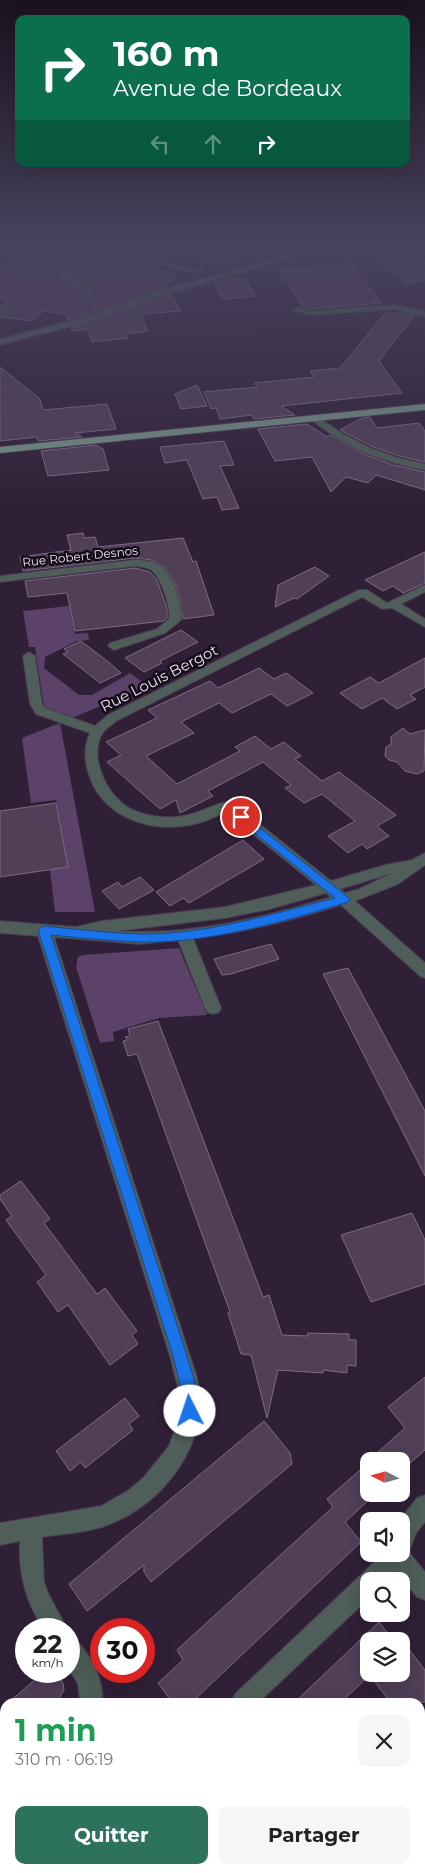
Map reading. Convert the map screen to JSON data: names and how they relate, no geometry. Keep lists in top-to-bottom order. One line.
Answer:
{"streets":{"street":["Rue Robert Desnos","Rue Louis Bergot"]},"north":"left","page":{"turn":["160 m","Avenue de Bordeaux"],"speed":"22 km/h","limit":"30","heading":["1 min","310 m · 06:19"],"buttons":["Quitter","Partager"]}}
